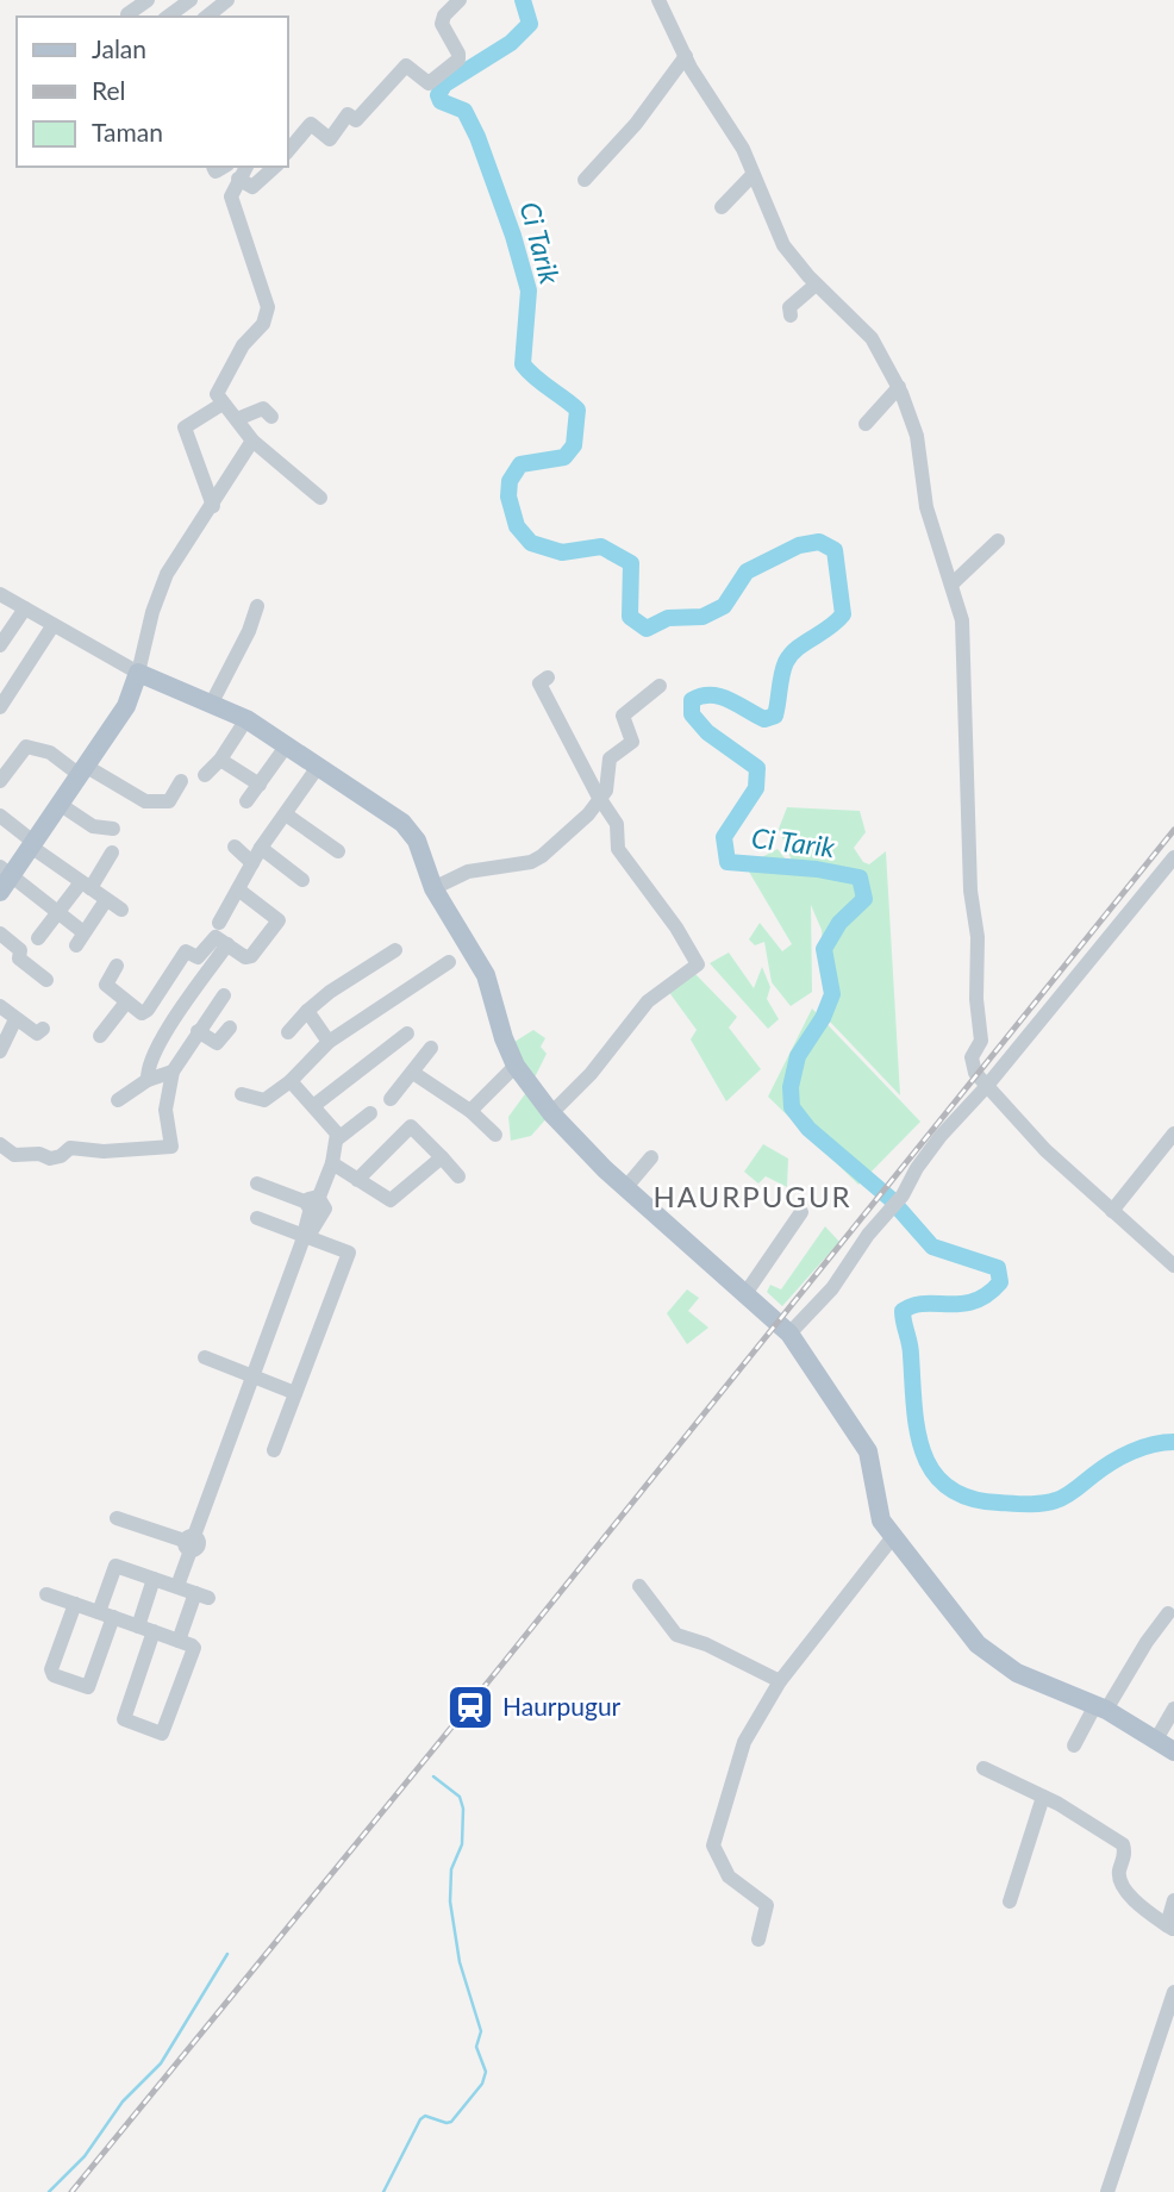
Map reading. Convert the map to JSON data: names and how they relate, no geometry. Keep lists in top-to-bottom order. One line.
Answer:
{"districts":["HAURPUGUR"],"water":["Ci Tarik"],"places":{"station":["Haurpugur"]},"legend":["Jalan","Rel","Taman"]}
